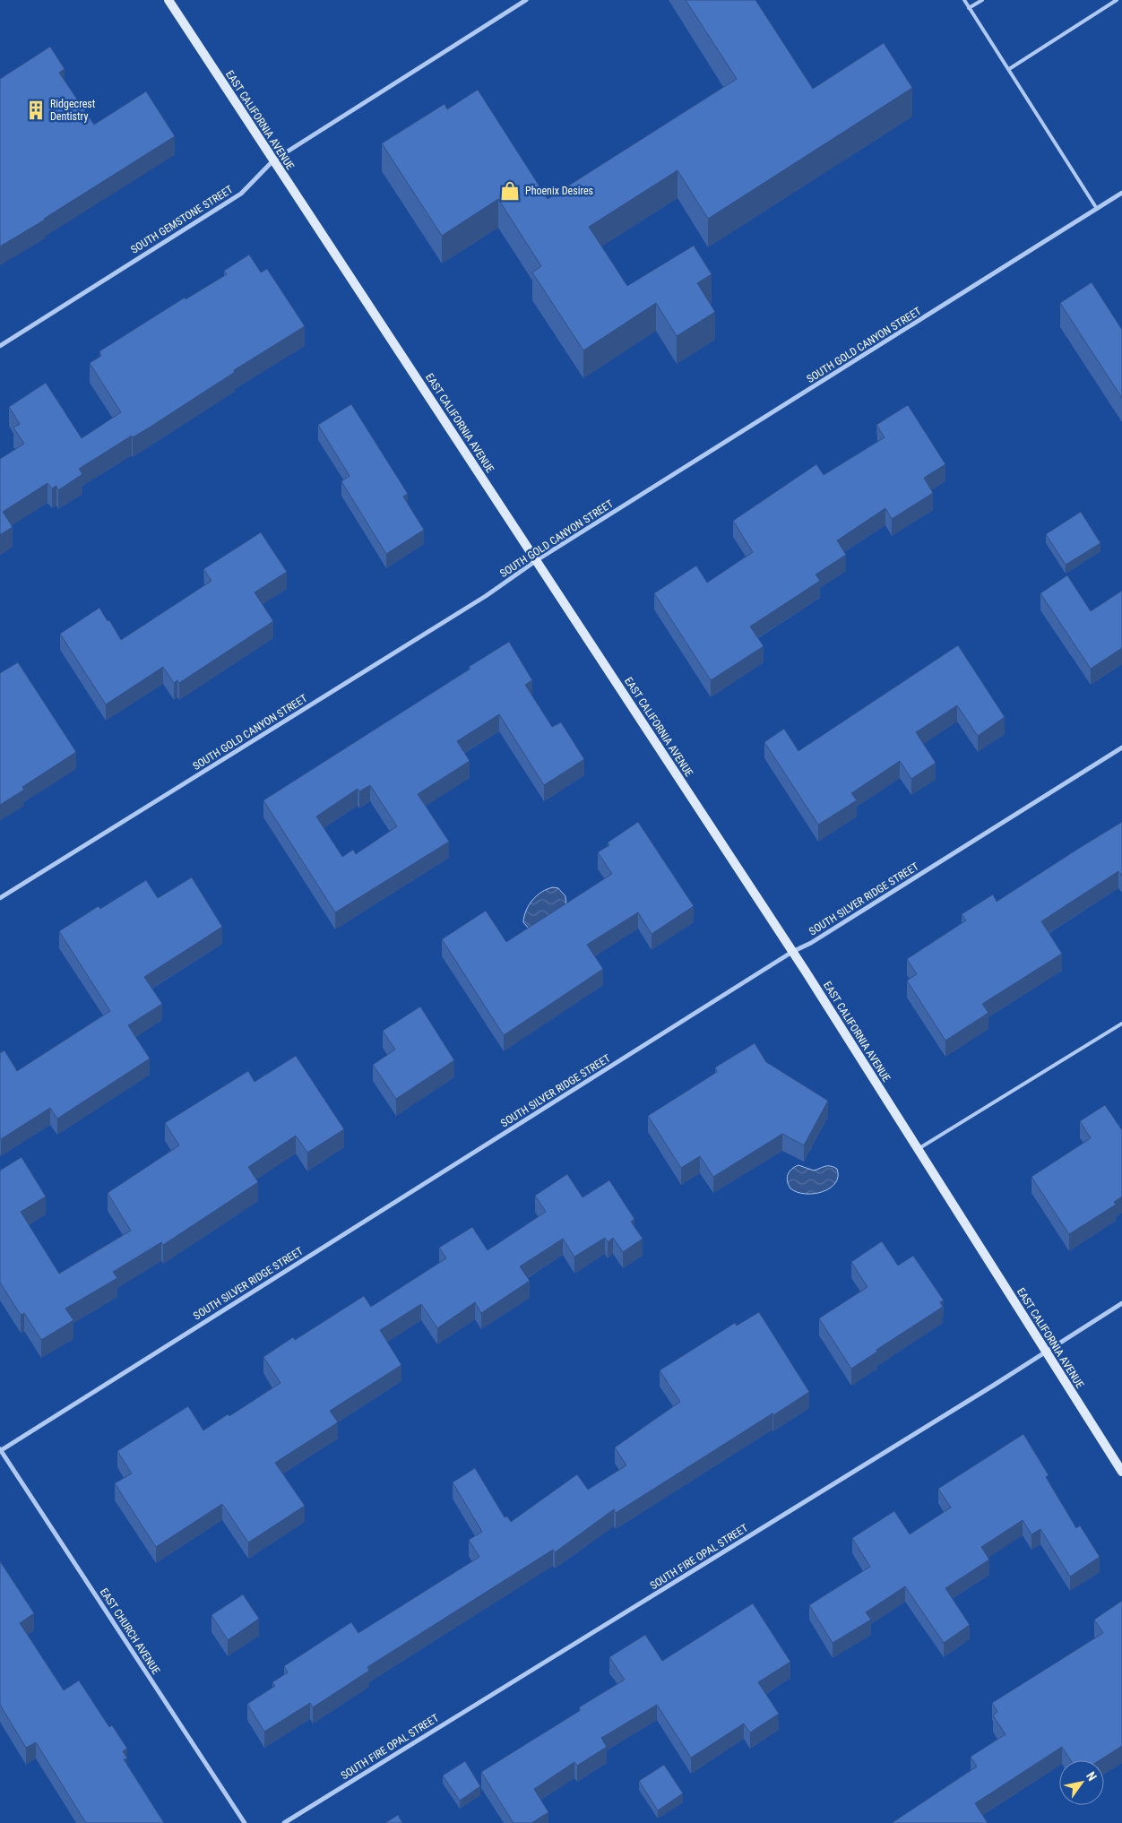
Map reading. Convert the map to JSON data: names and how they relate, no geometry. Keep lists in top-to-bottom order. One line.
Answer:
{"streets":{"street":["EAST CALIFORNIA AVENUE","SOUTH GEMSTONE STREET","SOUTH GOLD CANYON STREET","SOUTH SILVER RIDGE STREET","SOUTH FIRE OPAL STREET","EAST CHURCH AVENUE"]},"crossings":[["EAST CALIFORNIA AVENUE","SOUTH GEMSTONE STREET"],["EAST CALIFORNIA AVENUE","SOUTH GOLD CANYON STREET"],["EAST CALIFORNIA AVENUE","SOUTH SILVER RIDGE STREET"],["EAST CALIFORNIA AVENUE","SOUTH FIRE OPAL STREET"],["SOUTH SILVER RIDGE STREET","EAST CHURCH AVENUE"]],"places":{"building":["Ridgecrest Dentistry"],"shop":["Phoenix Desires"]},"north":"top right"}
